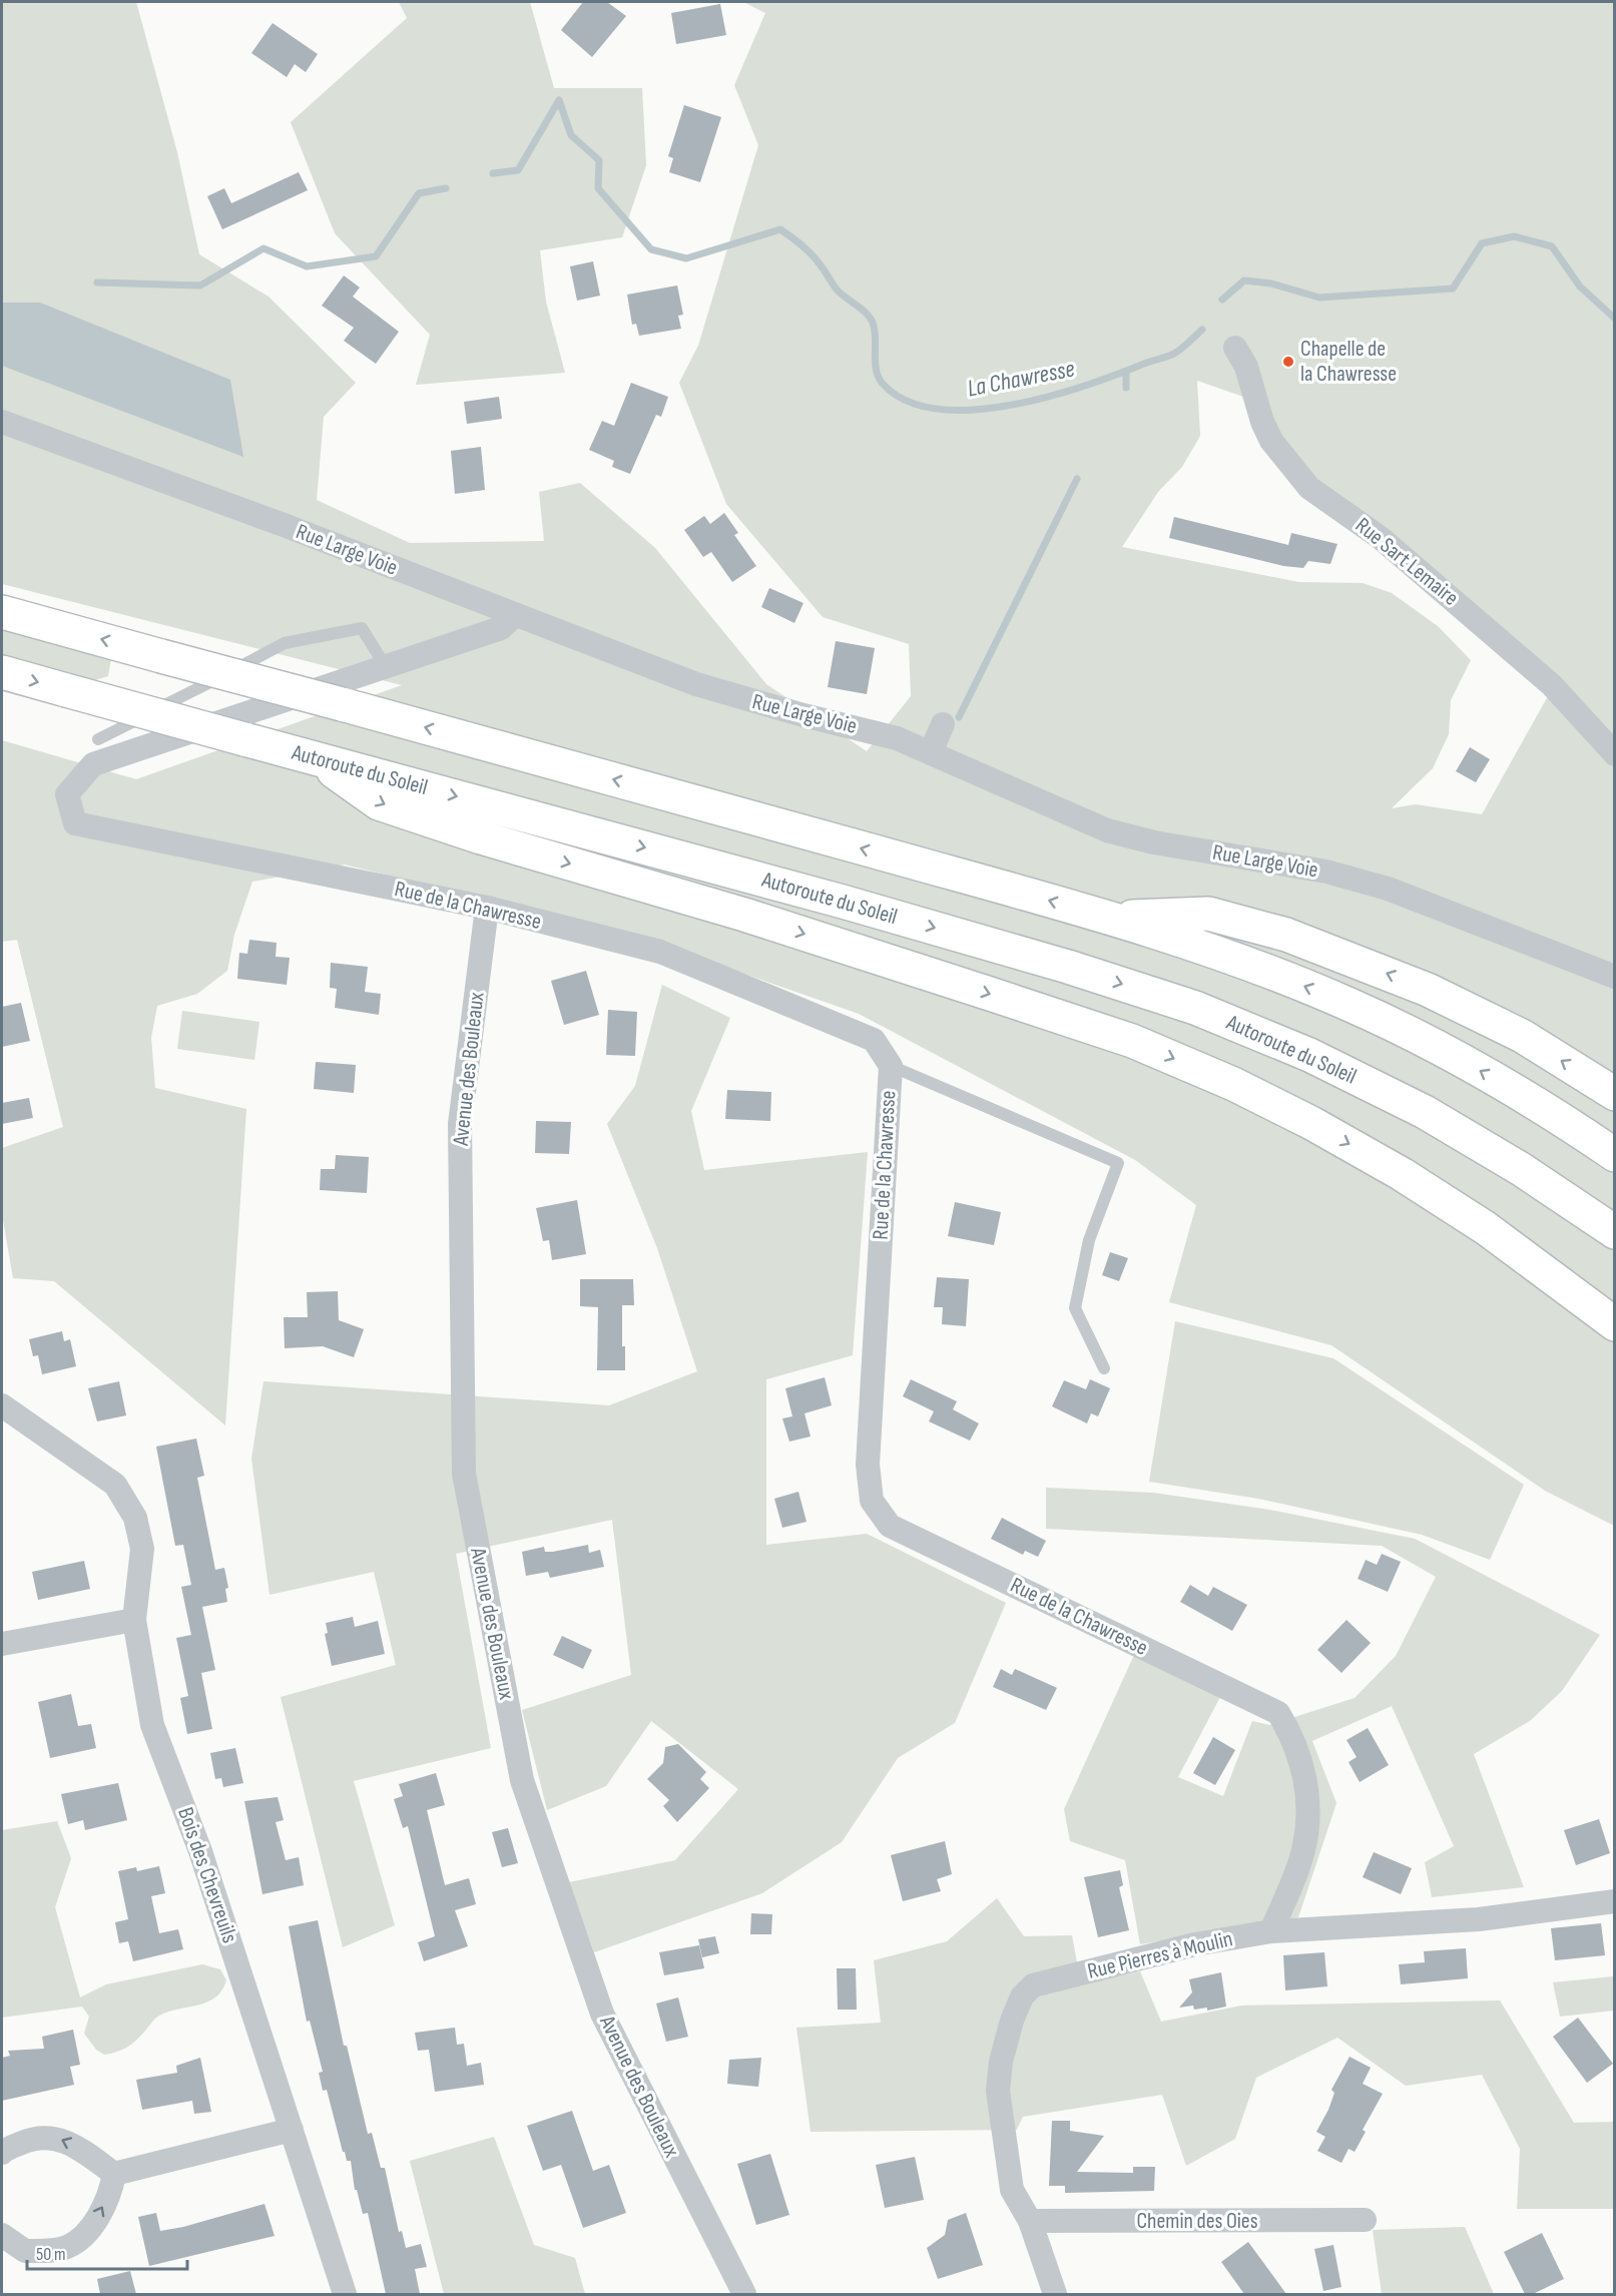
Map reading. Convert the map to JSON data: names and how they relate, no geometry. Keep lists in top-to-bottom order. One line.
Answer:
{"streets":{"highway":["Autoroute du Soleil"],"street":["Rue Large Voie","Rue Sart Lemaire","Rue de la Chawresse","Avenue des Bouleaux","Bois des Chevreuils","Rue Pierres à Moulin","Chemin des Oies"]},"crossings":[["Rue de la Chawresse","Avenue des Bouleaux"],["Rue de la Chawresse","Rue Pierres à Moulin"],["Rue Pierres à Moulin","Chemin des Oies"]],"water":["La Chawresse"],"places":["Chapelle de la Chawresse"],"scale_bar":"50 m"}
